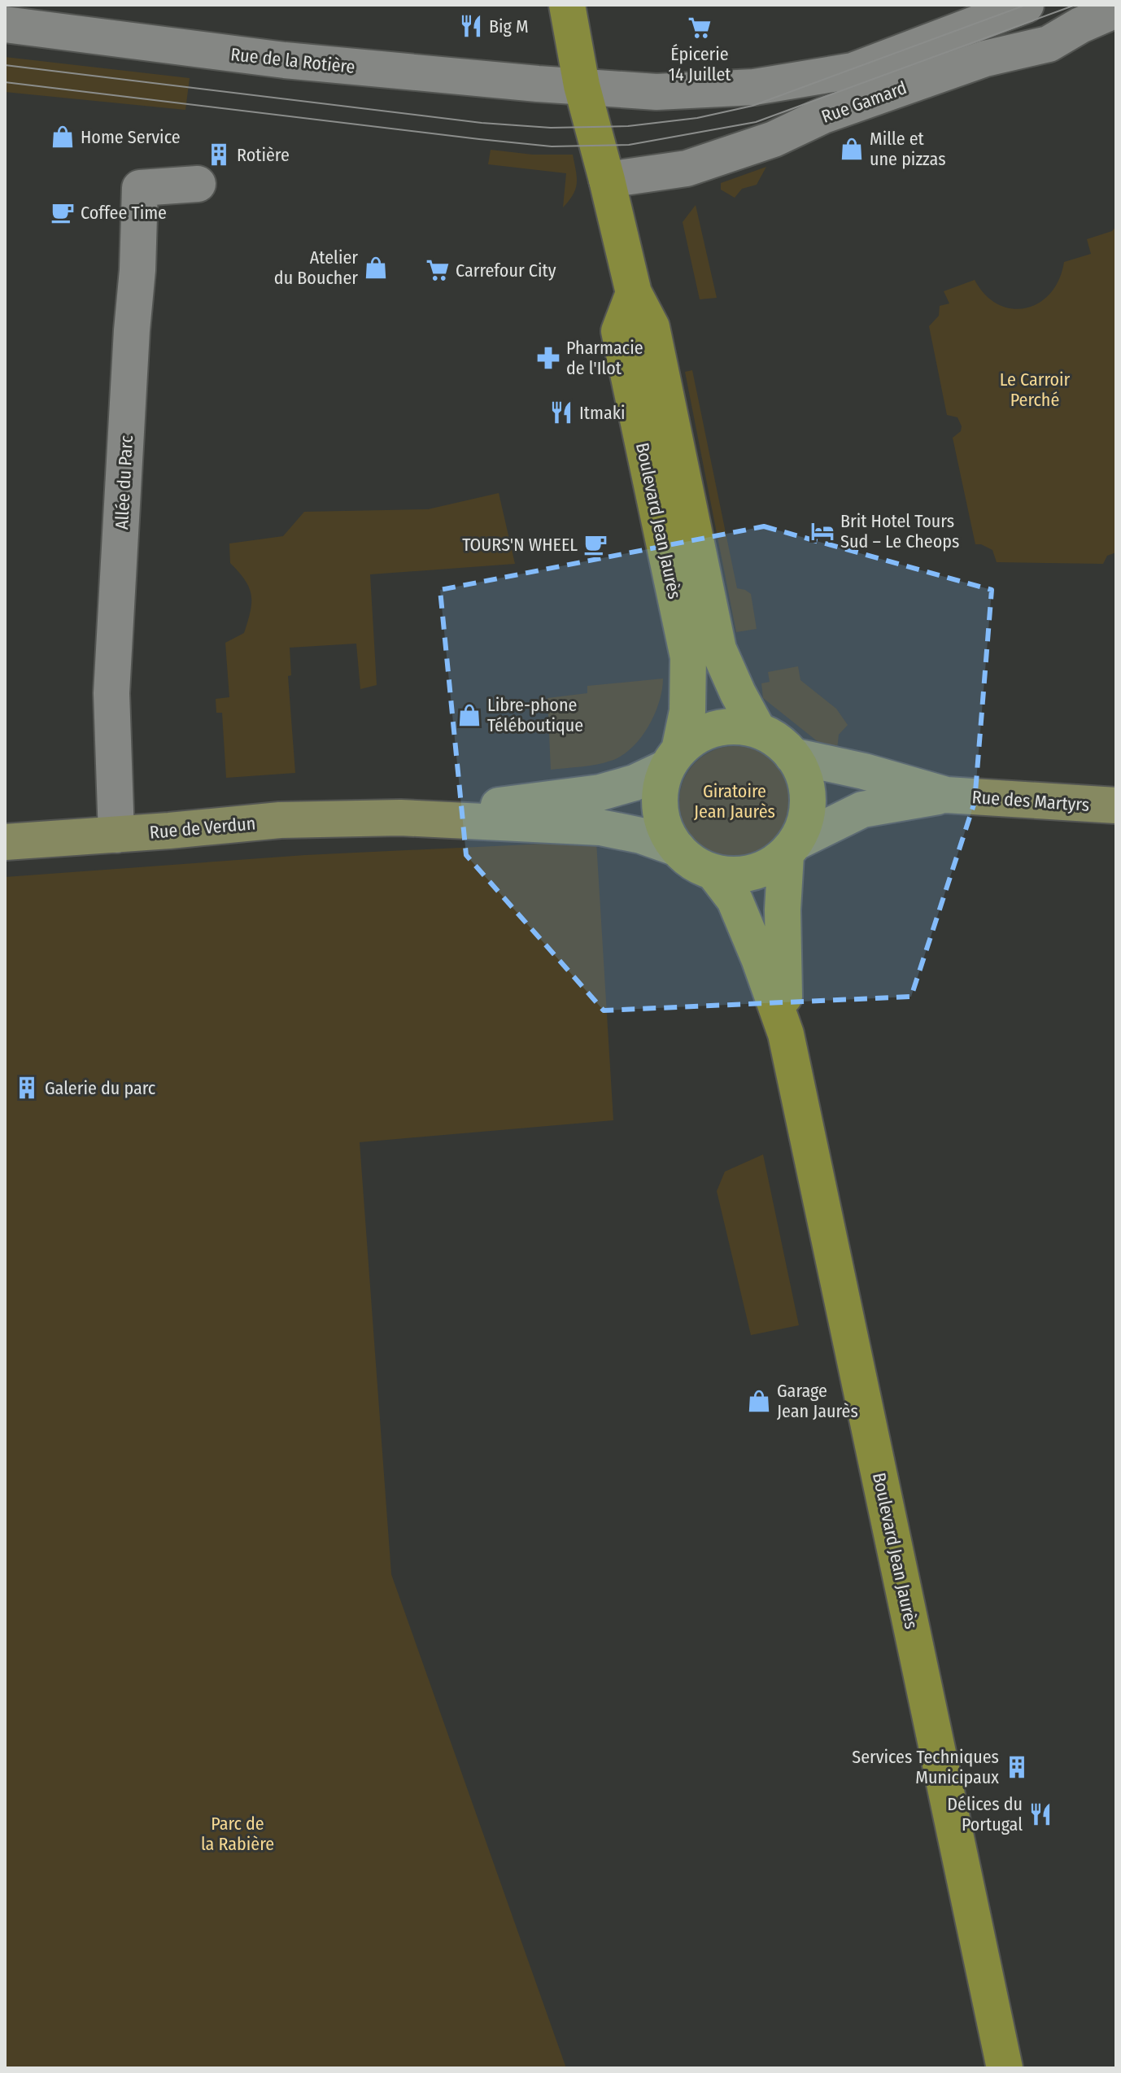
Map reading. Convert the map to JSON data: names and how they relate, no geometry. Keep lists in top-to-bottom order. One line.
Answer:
{"streets":{"main road":["Boulevard Jean Jaurès","Rue des Martyrs","Rue de Verdun"],"street":["Rue de la Rotière","Rue Gamard","Allée du Parc"]},"crossings":[["Rue de la Rotière","Rue Gamard"],["Rue de la Rotière","Boulevard Jean Jaurès"],["Rue Gamard","Boulevard Jean Jaurès"],["Allée du Parc","Rue de Verdun"],["Boulevard Jean Jaurès","Rue des Martyrs"],["Boulevard Jean Jaurès","Rue de Verdun"],["Rue des Martyrs","Rue de Verdun"]],"parks":["Le Carroir Perché","Giratoire Jean Jaurès","Parc de la Rabière"],"places":{"restaurant":["Big M","Itmaki","Délices du Portugal"],"supermarket":["Épicerie 14 Juillet","Carrefour City"],"shop":["Home Service","Mille et une pizzas","Atelier du Boucher","Libre-phone Téléboutique","Garage Jean Jaurès"],"building":["Rotière","Galerie du parc","Services Techniques Municipaux"],"cafe":["Coffee Time","TOURS'N WHEEL"],"pharmacy":["Pharmacie de l'Ilot"],"hotel":["Brit Hotel Tours Sud – Le Cheops"]}}
